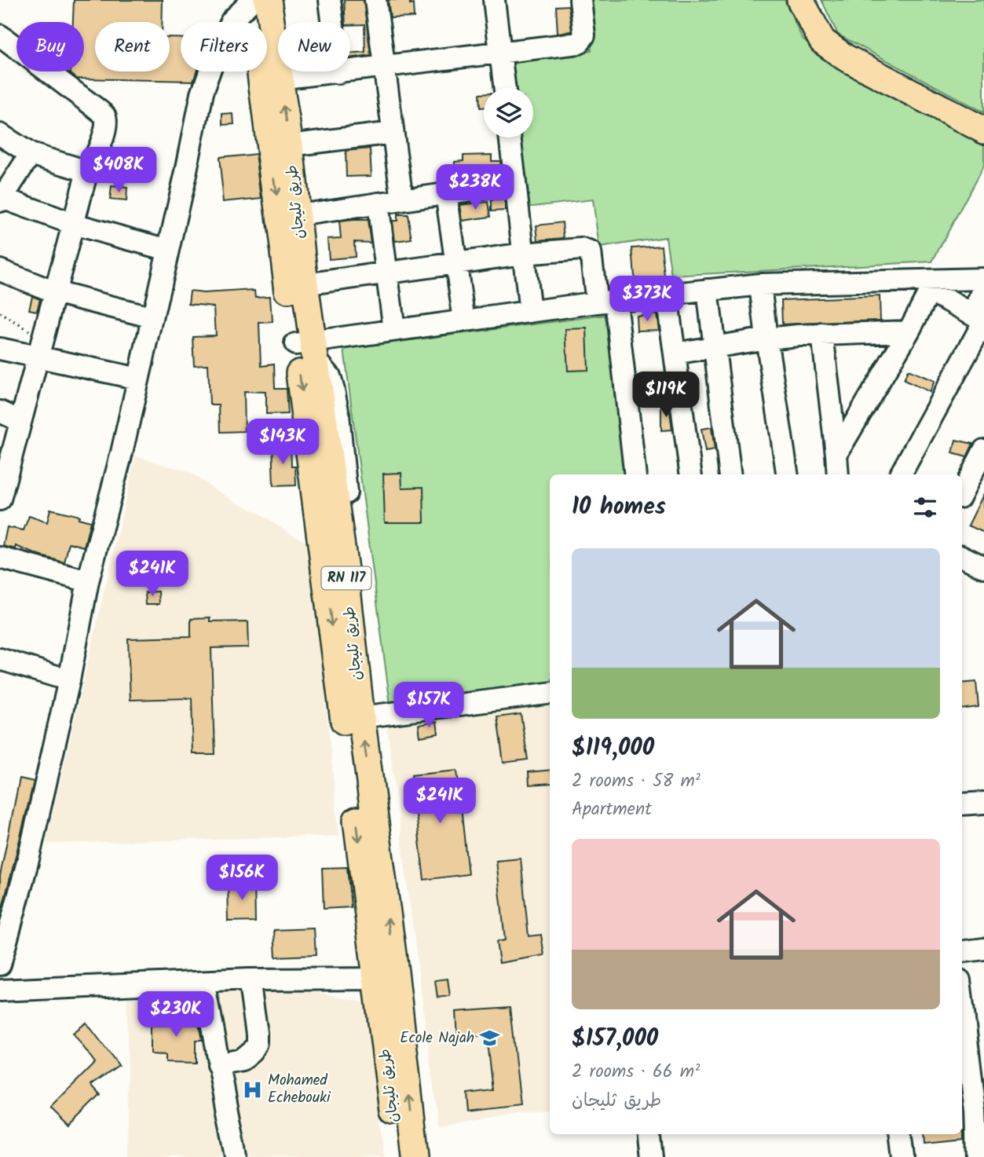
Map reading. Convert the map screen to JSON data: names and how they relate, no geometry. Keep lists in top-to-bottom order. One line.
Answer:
{"streets":{"main road":["طريق ثليجان","RN 117"]},"places":{"school or university":["Ecole Najah"],"hospital":["Mohamed Echebouki"]},"page":{"chip":["Buy","Rent","Filters","New"],"price":["$408K","$238K","$373K","$119K","$143K","$241K","$157K","$241K","$156K","$230K"],"heading":"10 homes","list":[{"name":"$119,000","note":"2 rooms · 58 m² · Apartment"},{"name":"$157,000","note":"2 rooms · 66 m² · طريق ثليجان"}]}}
